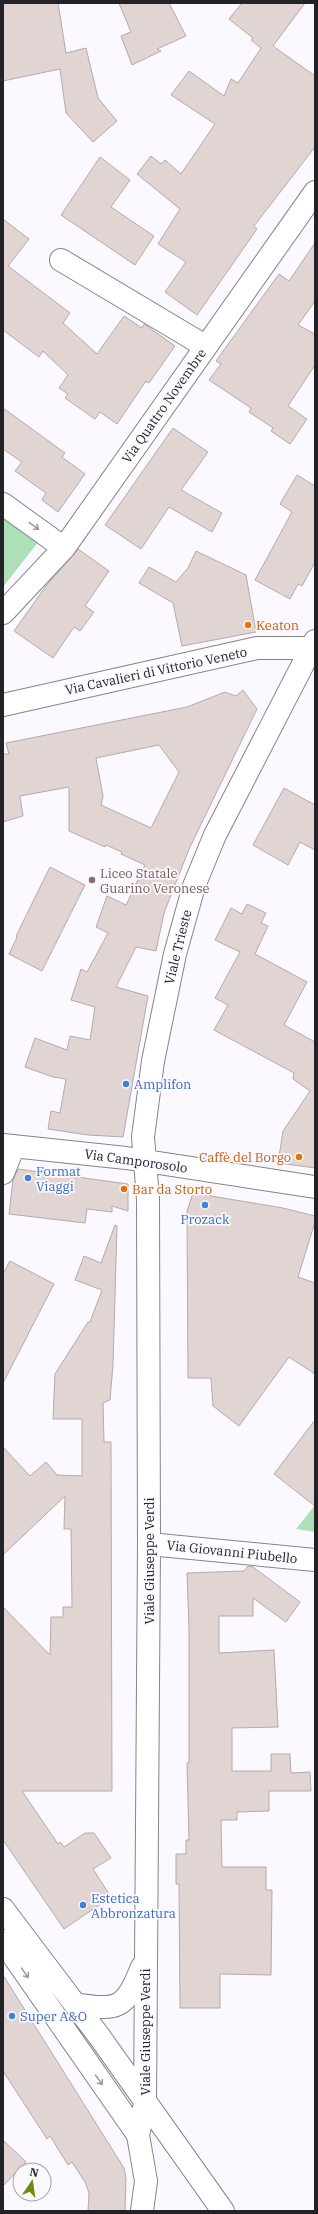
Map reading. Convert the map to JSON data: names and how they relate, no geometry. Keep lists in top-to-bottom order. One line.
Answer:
{"streets":{"street":["Via Quattro Novembre","Via Cavalieri di Vittorio Veneto","Viale Trieste","Via Camporosolo","Via Giovanni Piubello","Viale Giuseppe Verdi"]},"crossings":[["Via Cavalieri di Vittorio Veneto","Viale Trieste"],["Viale Trieste","Via Camporosolo"],["Viale Trieste","Viale Giuseppe Verdi"],["Via Camporosolo","Viale Giuseppe Verdi"],["Via Giovanni Piubello","Viale Giuseppe Verdi"]],"places":["Keaton","Liceo Statale Guarino Veronese","Amplifon","Caffè del Borgo","Format Viaggi","Bar da Storto","Prozack","Estetica Abbronzatura","Super A&O"],"north":"top"}
